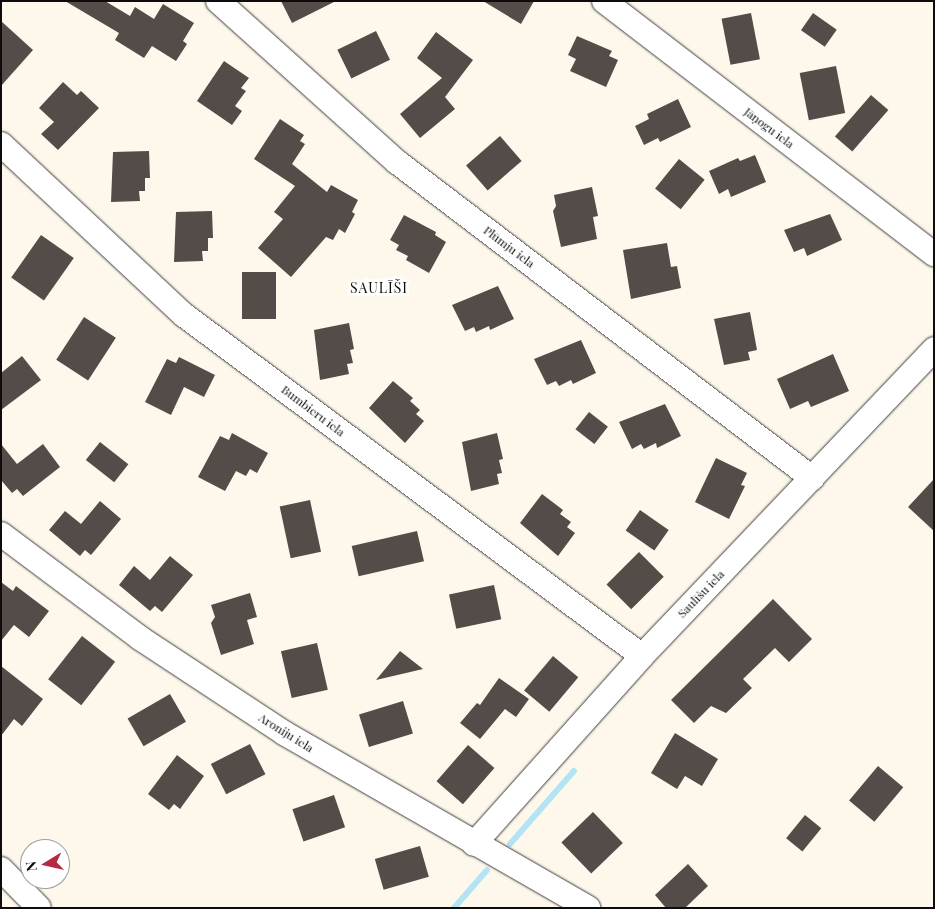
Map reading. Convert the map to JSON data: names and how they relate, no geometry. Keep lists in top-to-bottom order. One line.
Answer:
{"streets":{"street":["Jāņogu iela","Plūmju iela","Bumbieru iela","Saulīšu iela","Aroniju iela"]},"crossings":[["Plūmju iela","Saulīšu iela"],["Bumbieru iela","Saulīšu iela"],["Saulīšu iela","Aroniju iela"]],"districts":["SAULĪŠI"],"north":"left"}
